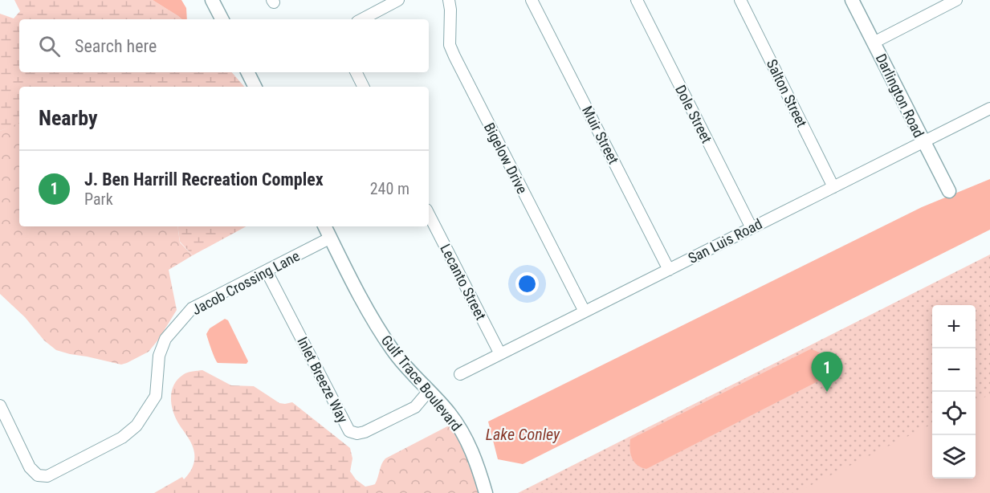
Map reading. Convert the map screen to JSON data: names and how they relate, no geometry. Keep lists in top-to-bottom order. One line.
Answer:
{"streets":{"street":["Salton Street","Darlington Road","Dole Street","Muir Street","Bigelow Drive","San Luis Road","Lecanto Street","Jacob Crossing Lane","Inlet Breeze Way","Gulf Trace Boulevard"]},"crossings":[["Salton Street","San Luis Road"],["Darlington Road","San Luis Road"],["Dole Street","San Luis Road"],["Muir Street","San Luis Road"],["Bigelow Drive","San Luis Road"],["San Luis Road","Lecanto Street"],["Jacob Crossing Lane","Inlet Breeze Way"],["Jacob Crossing Lane","Gulf Trace Boulevard"],["Inlet Breeze Way","Gulf Trace Boulevard"]],"water":["Lake Conley"],"page":{"search":"Search here","heading":"Nearby","list":[{"mark":"1","name":"J. Ben Harrill Recreation Complex","note":"Park","value":"240 m"}],"map_buttons":["+","−"],"pins":"1"}}
